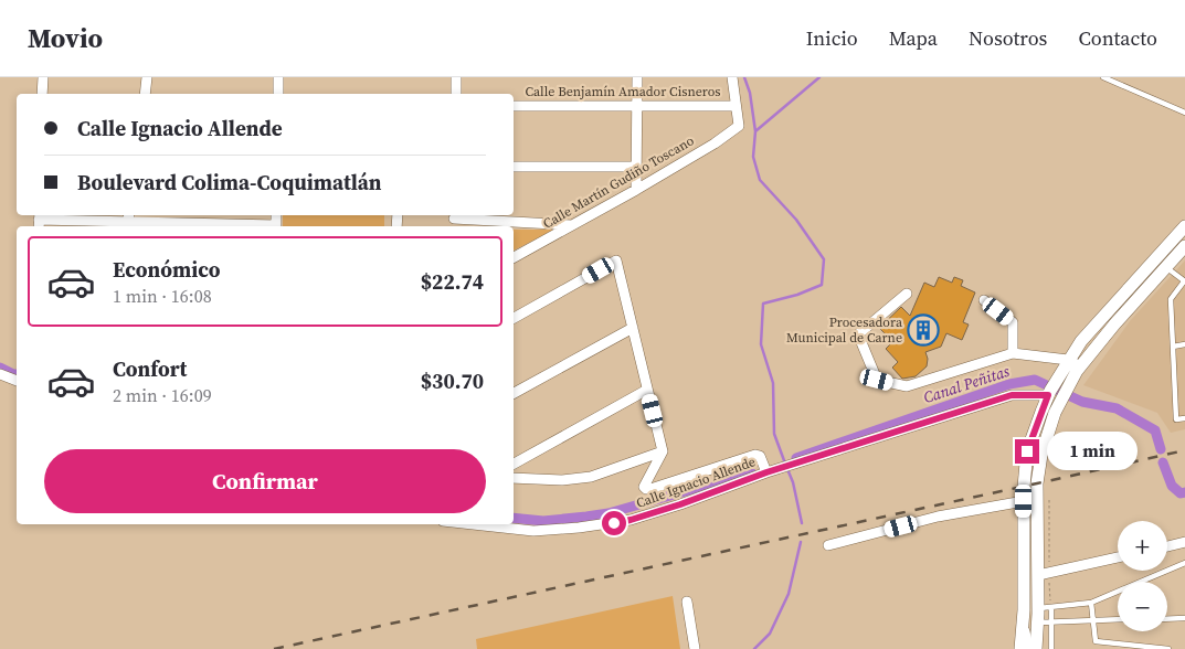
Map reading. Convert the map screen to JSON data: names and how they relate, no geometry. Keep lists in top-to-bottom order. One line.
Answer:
{"streets":{"street":["Calle Benjamín Amador Cisneros","Calle Martín Gudiño Toscano","Calle Ignacio Allende"]},"crossings":[["Calle Benjamín Amador Cisneros","Calle Martín Gudiño Toscano"]],"water":["Canal Peñitas"],"places":{"building":["Procesadora Municipal de Carne"]},"page":{"header":"Movio","nav":["Inicio","Mapa","Nosotros","Contacto"],"banner":["Calle Ignacio Allende","Boulevard Colima-Coquimatlán"],"list":[{"name":"Económico","note":"1 min · 16:08","value":"$22.74"},{"name":"Confort","note":"2 min · 16:09","value":"$30.70"}],"bubble":"1 min","buttons":"Confirmar","map_buttons":["+","−"]}}
